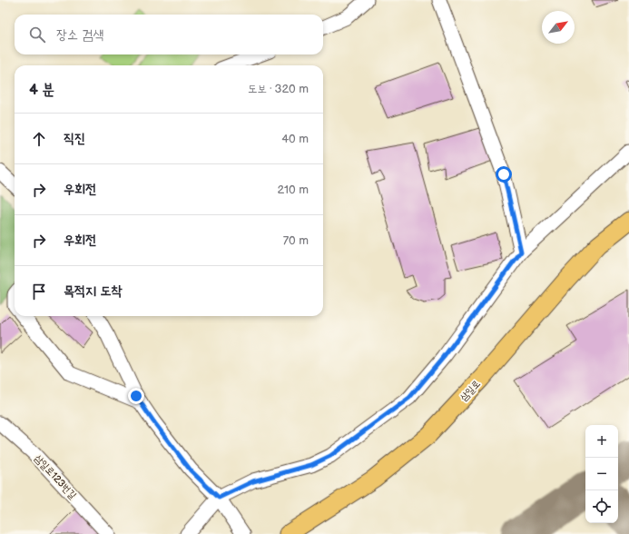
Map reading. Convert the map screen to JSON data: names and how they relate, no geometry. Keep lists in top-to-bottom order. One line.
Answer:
{"streets":{"main road":["삼일로"],"street":["삼일로123번길"]},"north":"top right","page":{"search":"장소 검색","heading":["4 분","도보 · 320 m"],"list":[["직진","40 m"],["우회전","210 m"],["우회전","70 m"],"목적지 도착"],"map_buttons":["+","−"]}}
